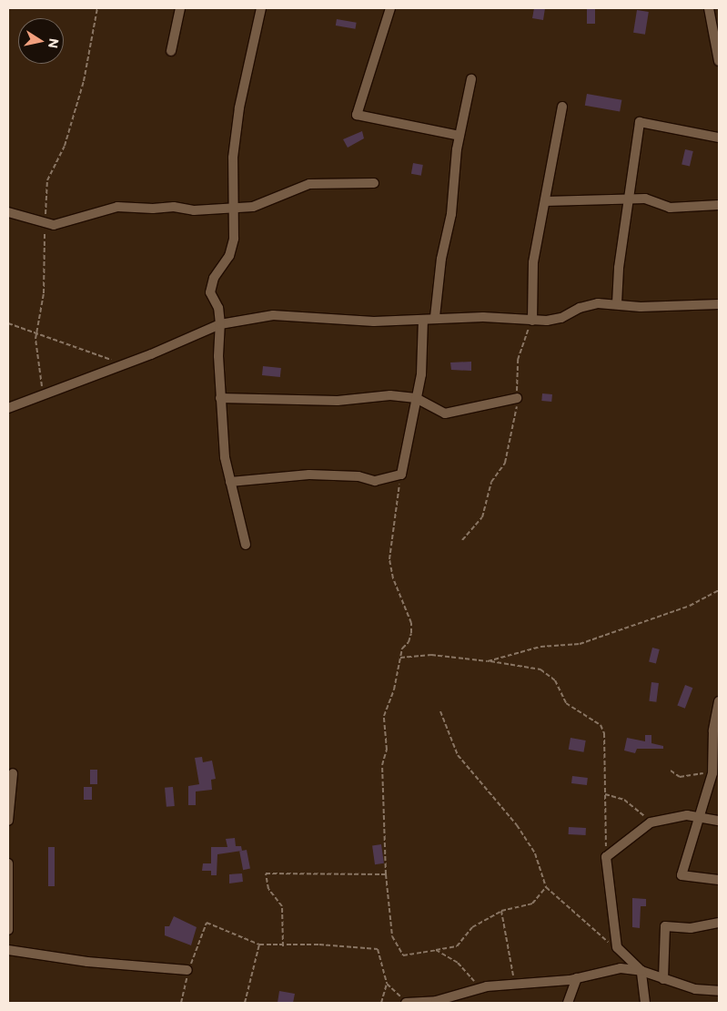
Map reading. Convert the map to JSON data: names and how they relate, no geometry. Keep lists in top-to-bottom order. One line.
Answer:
{"north":"right"}
